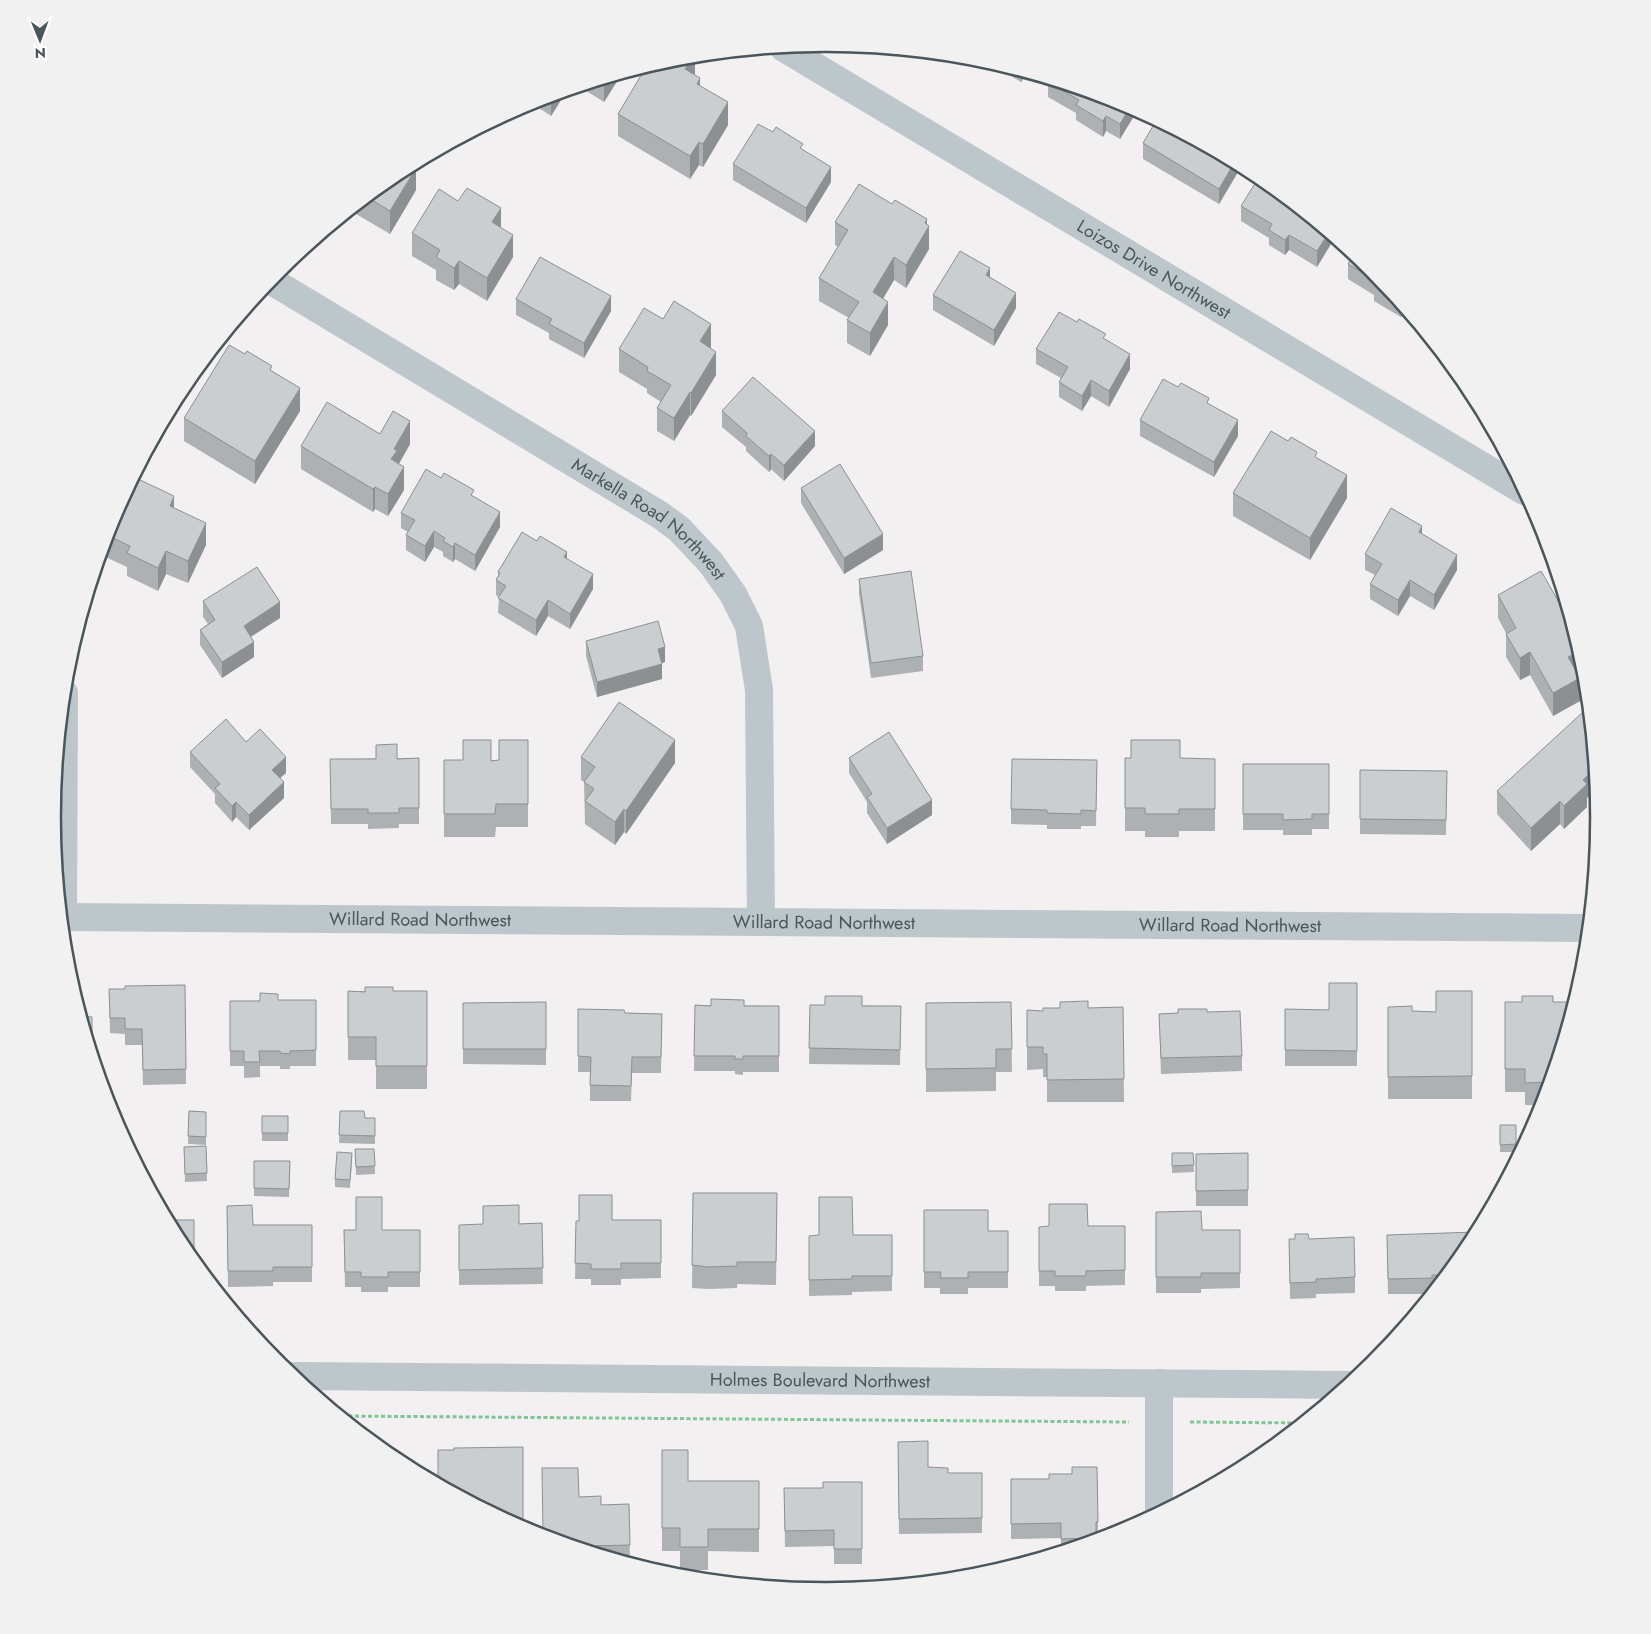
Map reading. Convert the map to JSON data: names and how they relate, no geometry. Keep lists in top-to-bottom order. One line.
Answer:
{"streets":{"street":["Loizos Drive Northwest","Markella Road Northwest","Willard Road Northwest","Holmes Boulevard Northwest"]},"crossings":[["Markella Road Northwest","Willard Road Northwest"]],"north":"bottom"}
